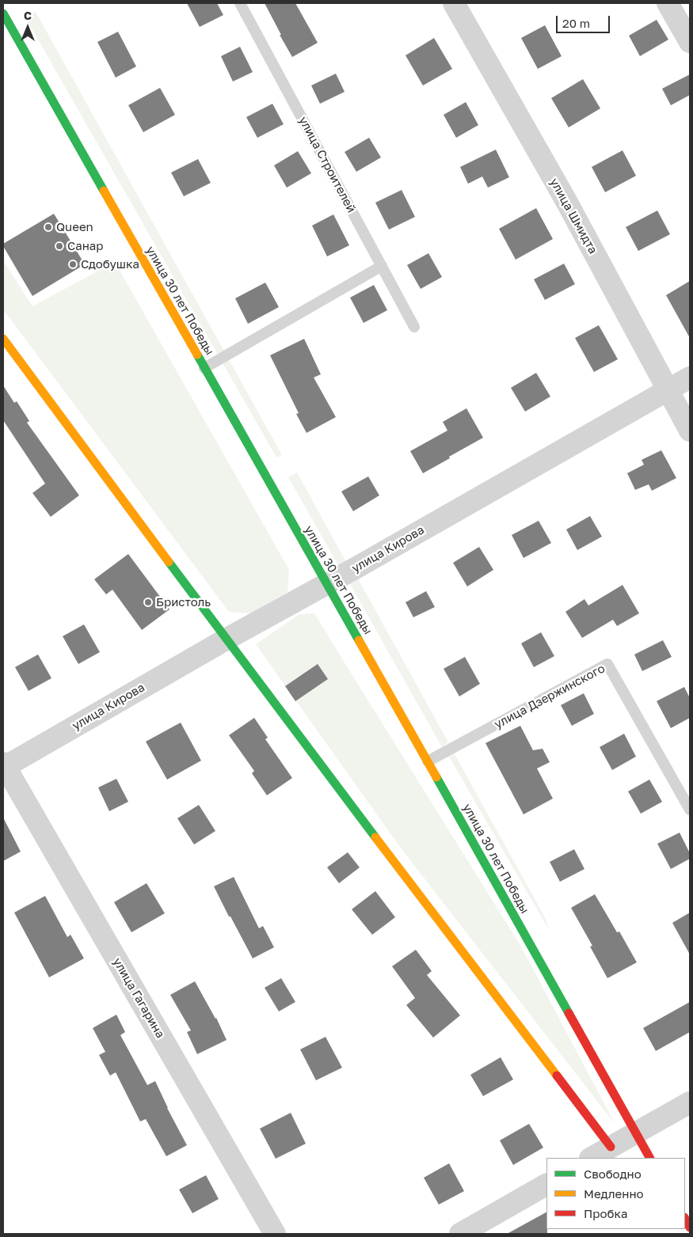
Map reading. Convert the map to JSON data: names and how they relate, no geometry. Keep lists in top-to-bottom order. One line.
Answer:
{"streets":{"street":["улица Шмидта","улица 30 лет Победы","улица Кирова","улица Гагарина"],"lane":["улица Строителей","улица Дзержинского"]},"crossings":[["улица Шмидта","улица Кирова"],["улица 30 лет Победы","улица Кирова"],["улица 30 лет Победы","улица Дзержинского"],["улица Кирова","улица Гагарина"]],"places":["Queen","Санар","Сдобушка","Бристоль"],"legend":["Свободно","Медленно","Пробка"],"scale_bar":"20 m","north":"top"}
